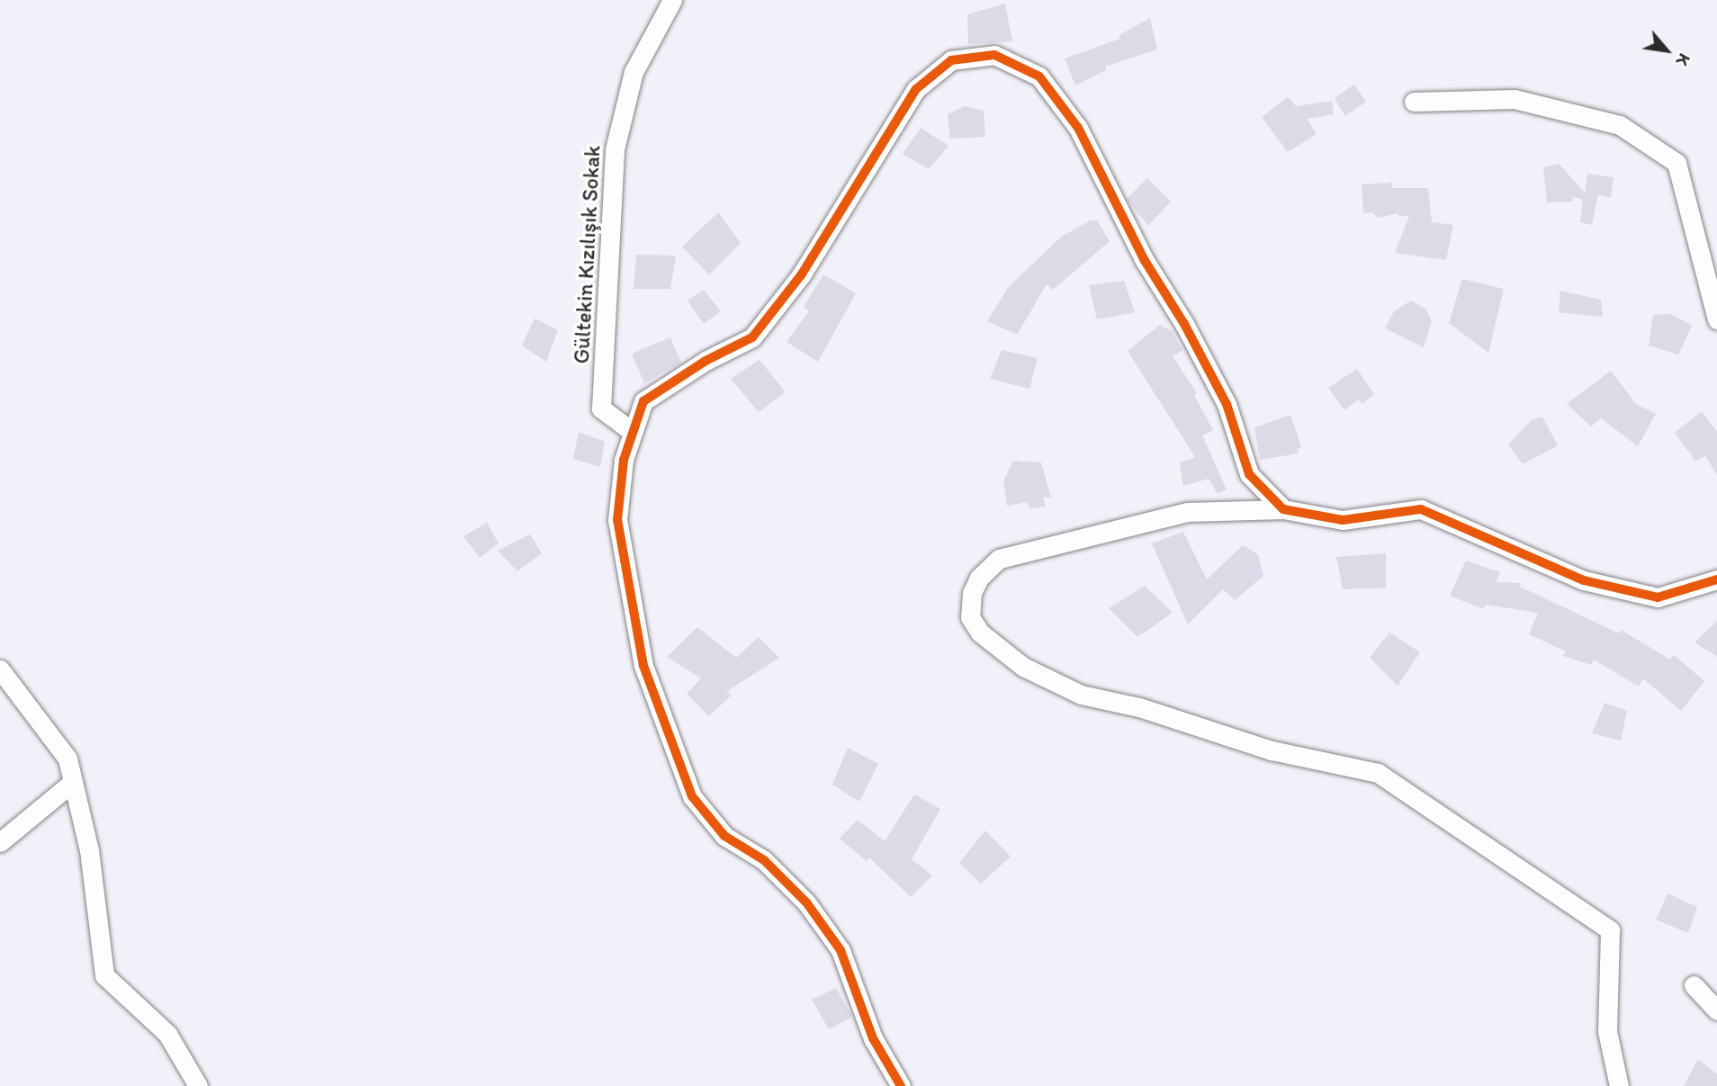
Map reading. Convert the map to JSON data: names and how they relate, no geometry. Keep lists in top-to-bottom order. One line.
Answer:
{"streets":{"street":["Gültekin Kızılışık Sokak"]},"north":"bottom right"}
